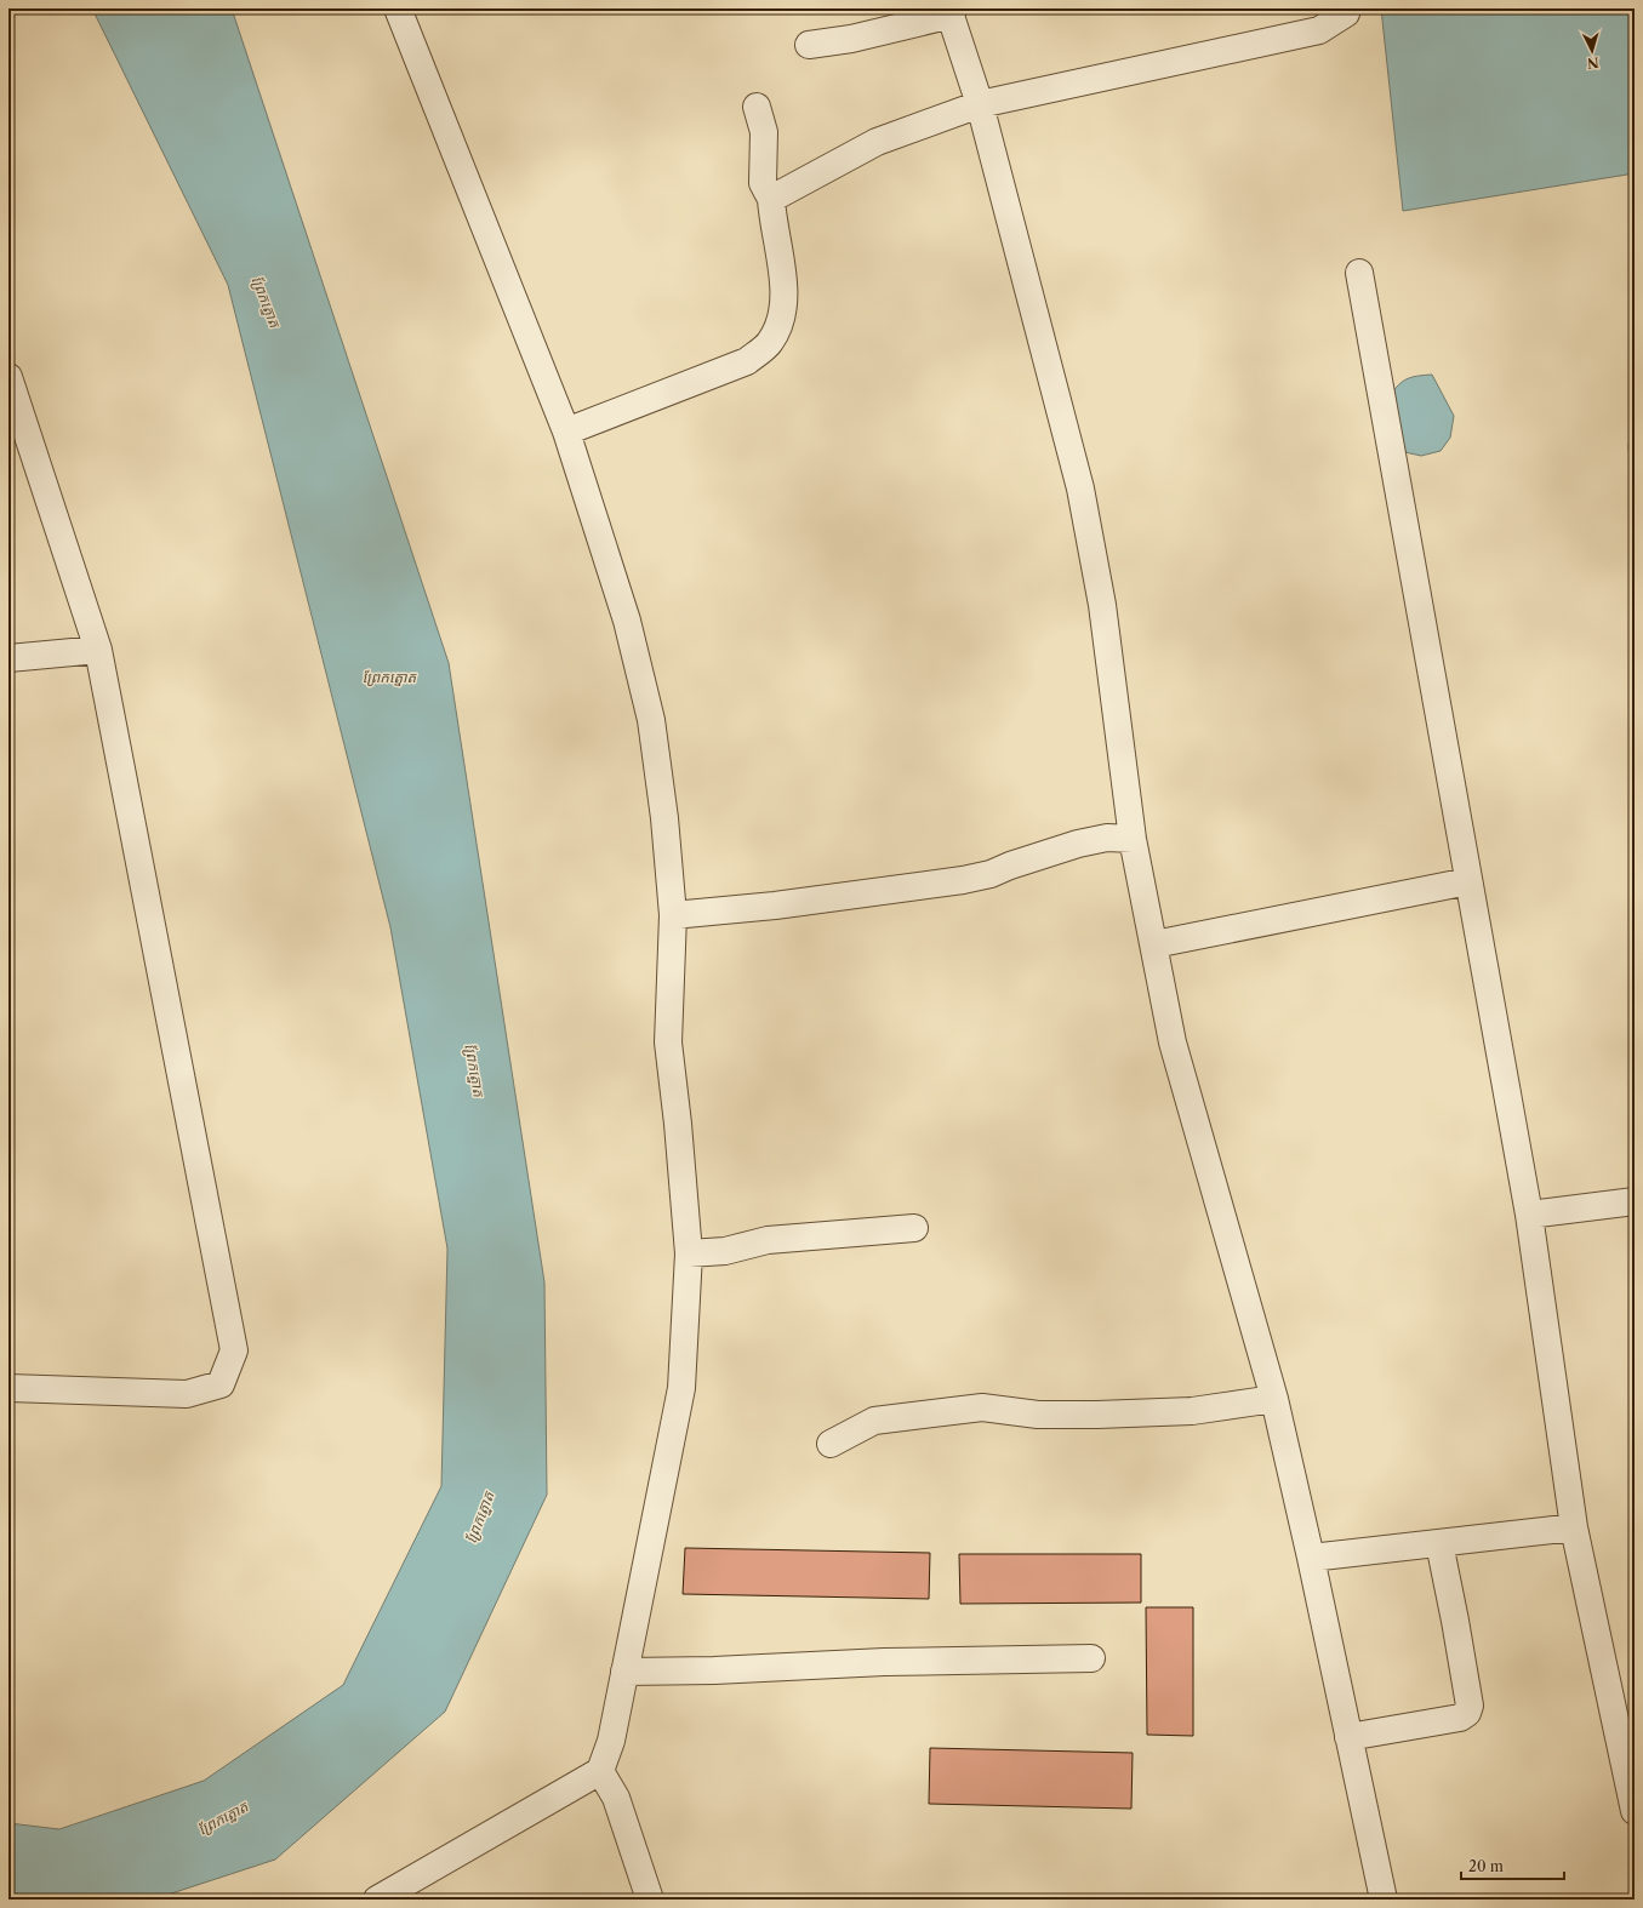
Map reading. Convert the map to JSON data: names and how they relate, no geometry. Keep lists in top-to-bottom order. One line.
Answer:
{"water":["ព្រែកត្នោត"],"scale_bar":"20 m","north":"bottom"}
